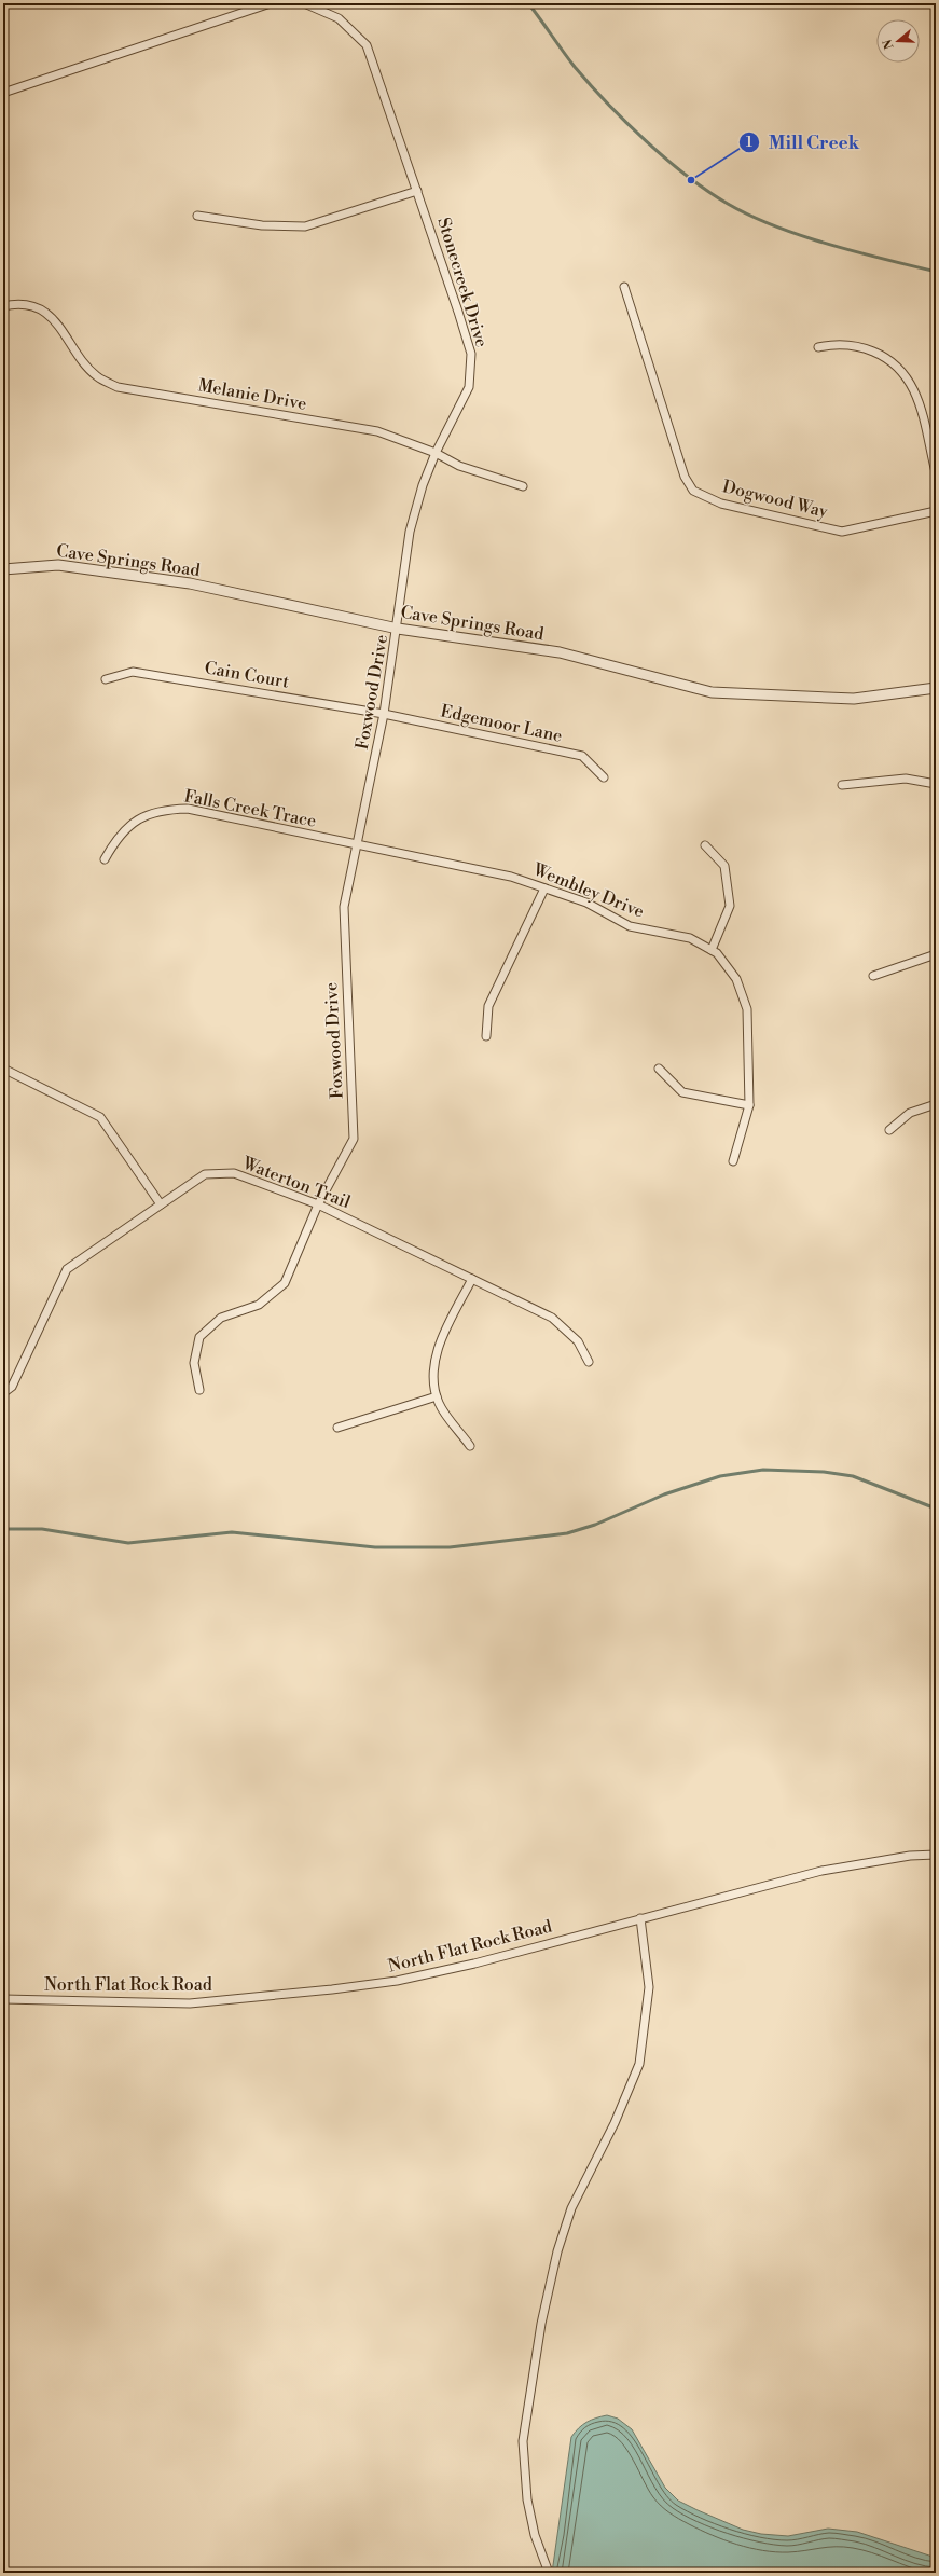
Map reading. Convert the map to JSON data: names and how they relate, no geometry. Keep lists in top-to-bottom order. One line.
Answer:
{"streets":{"street":["Stonecreek Drive","Melanie Drive","Dogwood Way","Cave Springs Road","Cain Court","Foxwood Drive","Edgemoor Lane","Falls Creek Trace","Wembley Drive","Waterton Trail","North Flat Rock Road"]},"crossings":[["Stonecreek Drive","Melanie Drive"],["Stonecreek Drive","Cave Springs Road"],["Stonecreek Drive","Foxwood Drive"],["Cave Springs Road","Foxwood Drive"],["Cain Court","Foxwood Drive"],["Cain Court","Edgemoor Lane"],["Foxwood Drive","Edgemoor Lane"],["Foxwood Drive","Falls Creek Trace"],["Foxwood Drive","Wembley Drive"],["Foxwood Drive","Waterton Trail"],["Falls Creek Trace","Wembley Drive"]],"places":["Mill Creek"],"north":"left"}
